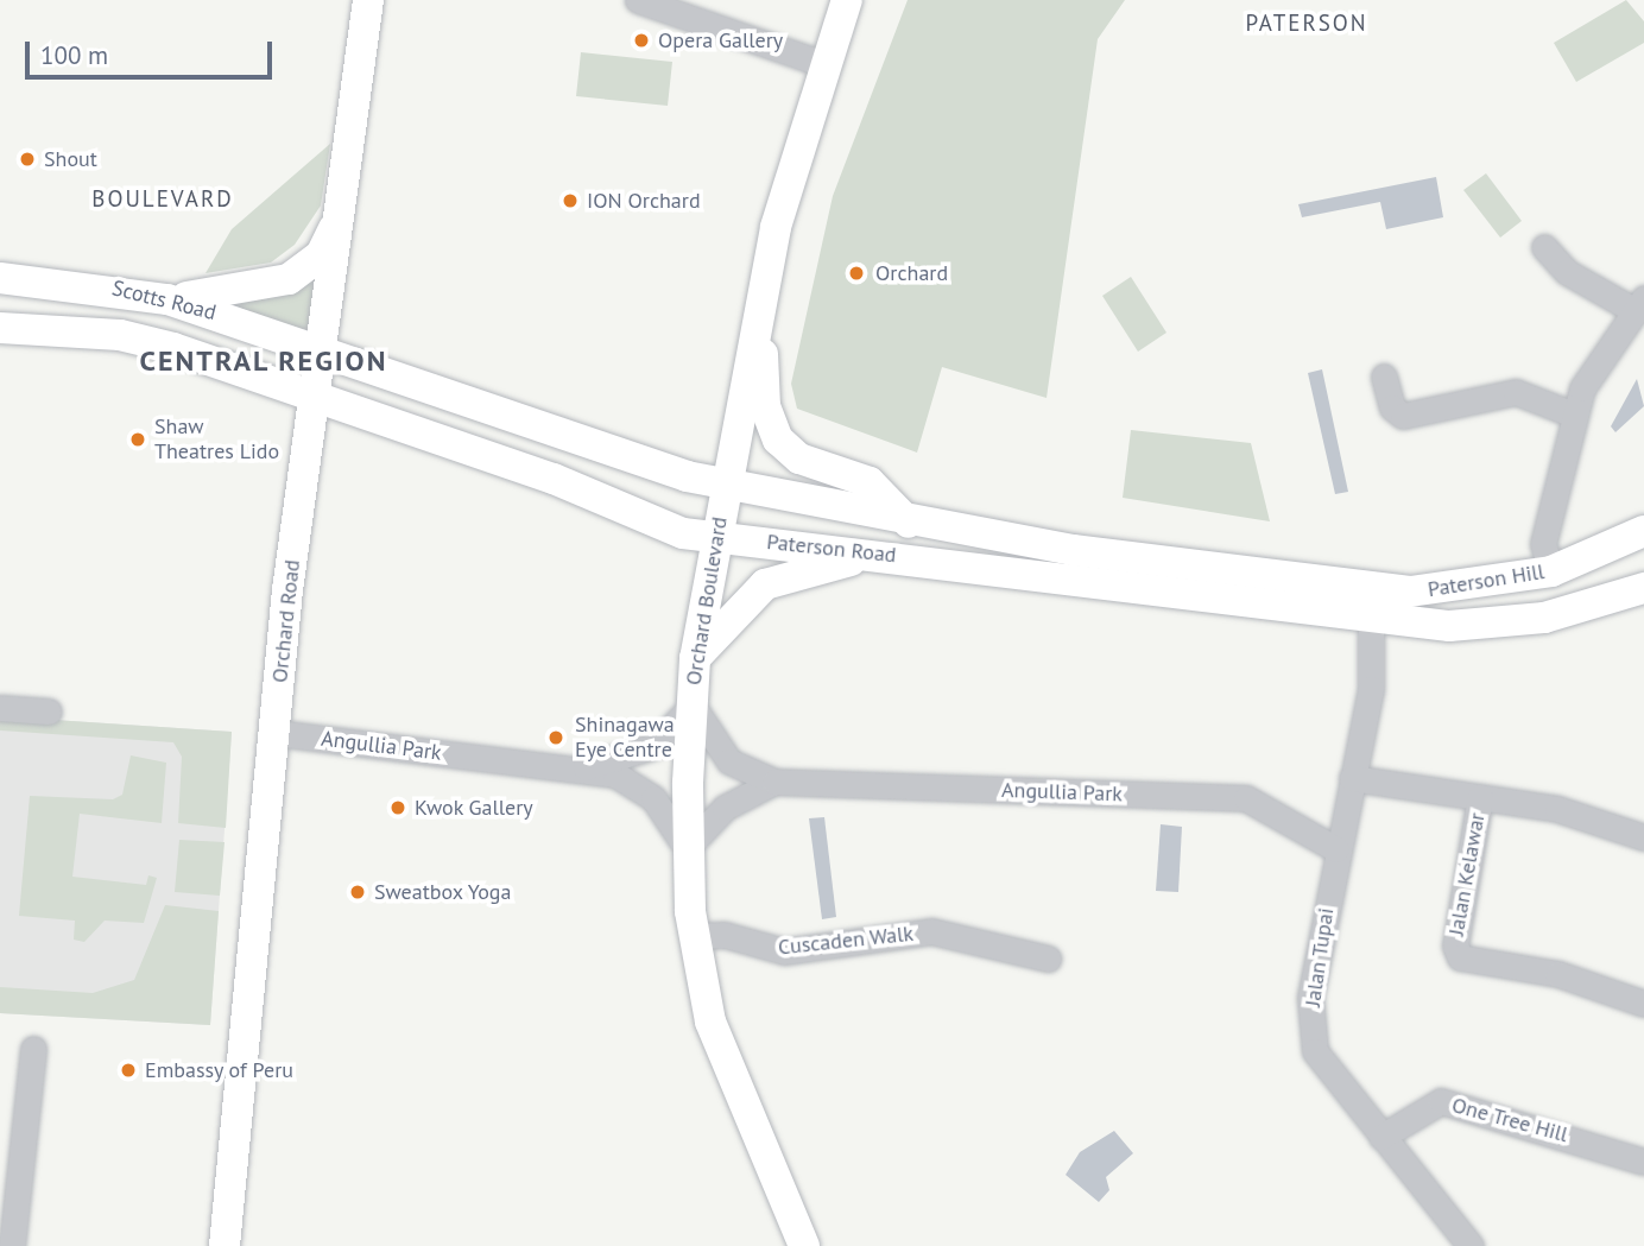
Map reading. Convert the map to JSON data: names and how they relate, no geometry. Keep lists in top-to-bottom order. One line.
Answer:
{"streets":{"main road":["Scotts Road","Paterson Road","Paterson Hill","Orchard Boulevard","Orchard Road"],"street":["Angullia Park","Jalan Kelawar","Cuscaden Walk","Jalan Tupai","One Tree Hill"]},"crossings":[["Scotts Road","Paterson Road"],["Scotts Road","Orchard Road"],["Paterson Road","Paterson Hill"],["Paterson Road","Orchard Boulevard"],["Paterson Road","Orchard Road"],["Paterson Road","Jalan Tupai"],["Paterson Hill","Jalan Tupai"],["Orchard Boulevard","Angullia Park"],["Orchard Boulevard","Cuscaden Walk"],["Orchard Road","Angullia Park"],["Angullia Park","Jalan Tupai"],["Jalan Tupai","One Tree Hill"]],"districts":["PATERSON","BOULEVARD","CENTRAL REGION"],"places":["Opera Gallery","Shout","ION Orchard","Orchard","Shaw Theatres Lido","Shinagawa Eye Centre","Kwok Gallery","Sweatbox Yoga","Embassy of Peru"],"scale_bar":"100 m"}
